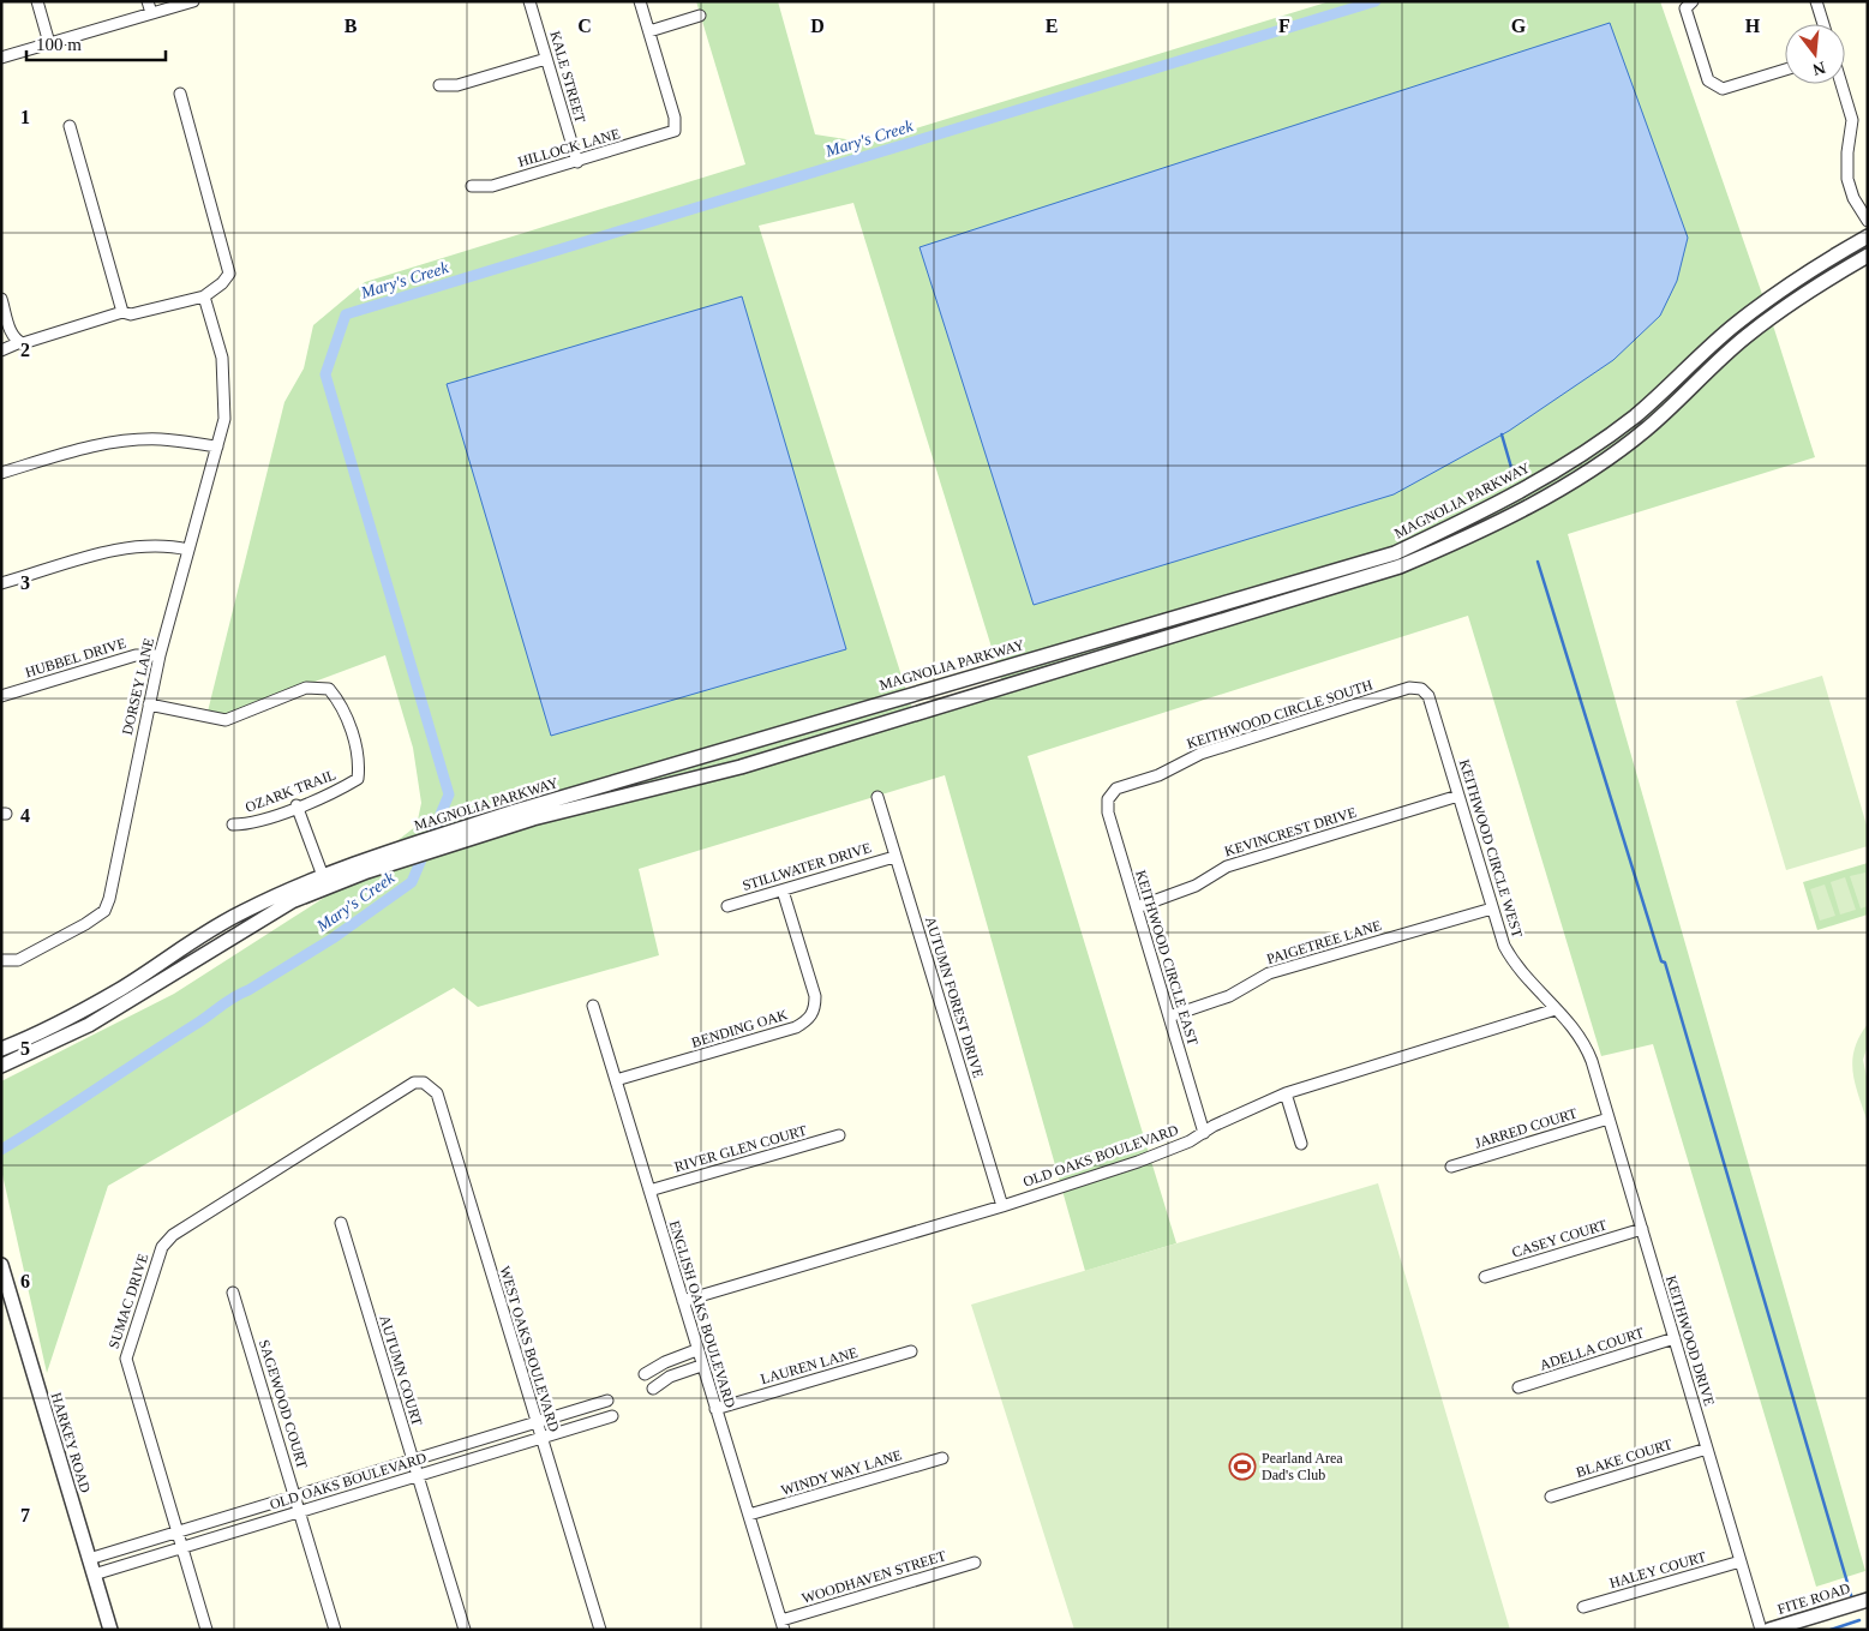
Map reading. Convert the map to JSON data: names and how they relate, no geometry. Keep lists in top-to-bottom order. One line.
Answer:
{"streets":{"street":["KALE STREET","HILLOCK LANE","MAGNOLIA PARKWAY","HUBBEL DRIVE","DORSEY LANE","KEITHWOOD CIRCLE SOUTH","OZARK TRAIL","KEVINCREST DRIVE","KEITHWOOD CIRCLE WEST","STILLWATER DRIVE","PAIGETREE LANE","KEITHWOOD CIRCLE EAST","AUTUMN FOREST DRIVE","BENDING OAK","JARRED COURT","RIVER GLEN COURT","OLD OAKS BOULEVARD","CASEY COURT","SUMAC DRIVE","ENGLISH OAKS BOULEVARD","KEITHWOOD DRIVE","WEST OAKS BOULEVARD","ADELLA COURT","LAUREN LANE","AUTUMN COURT","SAGEWOOD COURT","HARKEY ROAD","BLAKE COURT","WINDY WAY LANE","HALEY COURT","WOODHAVEN STREET","FITE ROAD"]},"crossings":[["KALE STREET","HILLOCK LANE"],["HUBBEL DRIVE","DORSEY LANE"],["DORSEY LANE","OZARK TRAIL"],["KEITHWOOD CIRCLE SOUTH","KEITHWOOD CIRCLE WEST"],["KEITHWOOD CIRCLE SOUTH","KEITHWOOD CIRCLE EAST"],["KEVINCREST DRIVE","KEITHWOOD CIRCLE WEST"],["KEVINCREST DRIVE","KEITHWOOD CIRCLE EAST"],["KEITHWOOD CIRCLE WEST","PAIGETREE LANE"],["KEITHWOOD CIRCLE WEST","OLD OAKS BOULEVARD"],["KEITHWOOD CIRCLE WEST","KEITHWOOD DRIVE"],["STILLWATER DRIVE","AUTUMN FOREST DRIVE"],["STILLWATER DRIVE","BENDING OAK"],["PAIGETREE LANE","KEITHWOOD CIRCLE EAST"],["KEITHWOOD CIRCLE EAST","OLD OAKS BOULEVARD"],["AUTUMN FOREST DRIVE","OLD OAKS BOULEVARD"],["BENDING OAK","ENGLISH OAKS BOULEVARD"],["JARRED COURT","KEITHWOOD DRIVE"],["RIVER GLEN COURT","ENGLISH OAKS BOULEVARD"],["OLD OAKS BOULEVARD","SUMAC DRIVE"],["OLD OAKS BOULEVARD","ENGLISH OAKS BOULEVARD"],["OLD OAKS BOULEVARD","WEST OAKS BOULEVARD"],["OLD OAKS BOULEVARD","AUTUMN COURT"],["OLD OAKS BOULEVARD","SAGEWOOD COURT"],["OLD OAKS BOULEVARD","HARKEY ROAD"],["CASEY COURT","KEITHWOOD DRIVE"],["SUMAC DRIVE","WEST OAKS BOULEVARD"],["ENGLISH OAKS BOULEVARD","LAUREN LANE"],["ENGLISH OAKS BOULEVARD","WINDY WAY LANE"],["ENGLISH OAKS BOULEVARD","WOODHAVEN STREET"],["KEITHWOOD DRIVE","ADELLA COURT"],["KEITHWOOD DRIVE","BLAKE COURT"],["KEITHWOOD DRIVE","HALEY COURT"]],"water":["Mary's Creek"],"places":{"sports":["Pearland Area Dad's Club"]},"scale_bar":"100 m","north":"bottom","grid":{"columns":["B","C","D","E","F","G","H"],"rows":["1","2","3","4","5","6","7"]}}
